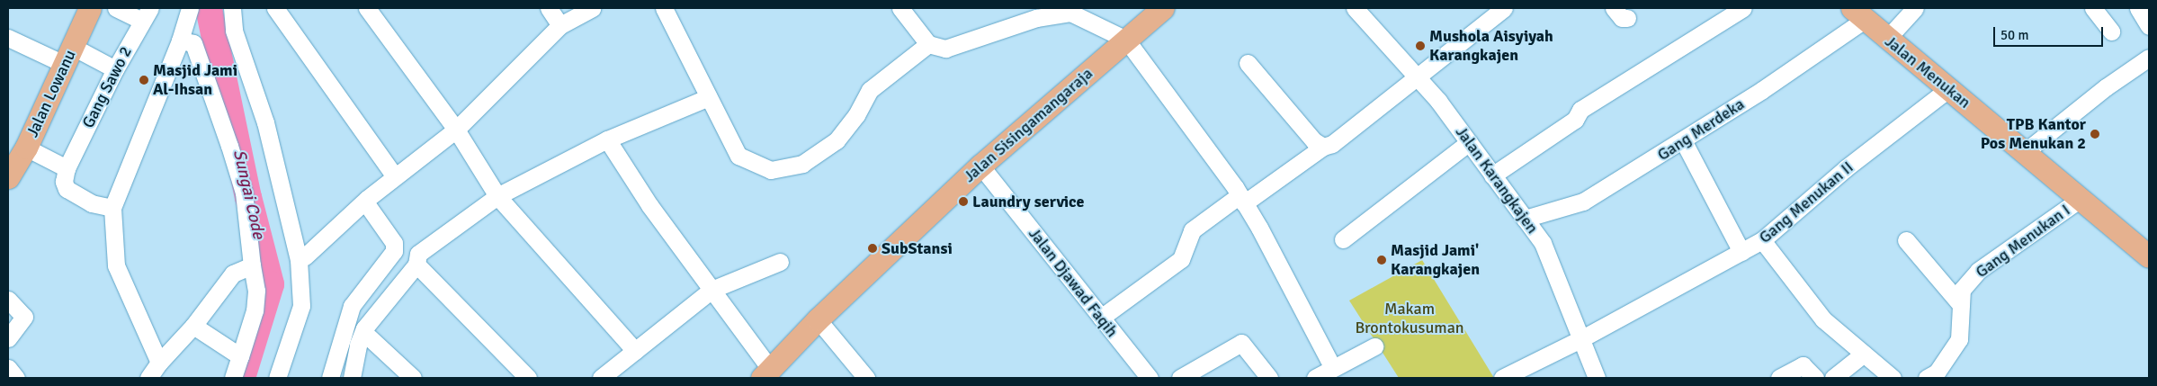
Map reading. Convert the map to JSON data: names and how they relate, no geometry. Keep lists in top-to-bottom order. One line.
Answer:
{"streets":{"main road":["Jalan Menukan","Jalan Lowanu","Jalan Sisingamangaraja"],"street":["Gang Sawo 2","Gang Merdeka","Jalan Karangkajen","Gang Menukan II","Gang Menukan I","Jalan Djawad Faqih"]},"crossings":[["Jalan Menukan","Gang Merdeka"],["Jalan Menukan","Gang Menukan II"],["Jalan Menukan","Gang Menukan I"],["Jalan Sisingamangaraja","Jalan Djawad Faqih"],["Gang Merdeka","Jalan Karangkajen"],["Jalan Karangkajen","Gang Menukan II"]],"water":["Sungai Code"],"parks":["Makam Brontokusuman"],"places":["Mushola Aisyiyah Karangkajen","Masjid Jami Al-Ihsan","TPB Kantor Pos Menukan 2","Laundry service","SubStansi","Masjid Jami' Karangkajen"],"scale_bar":"50 m"}
